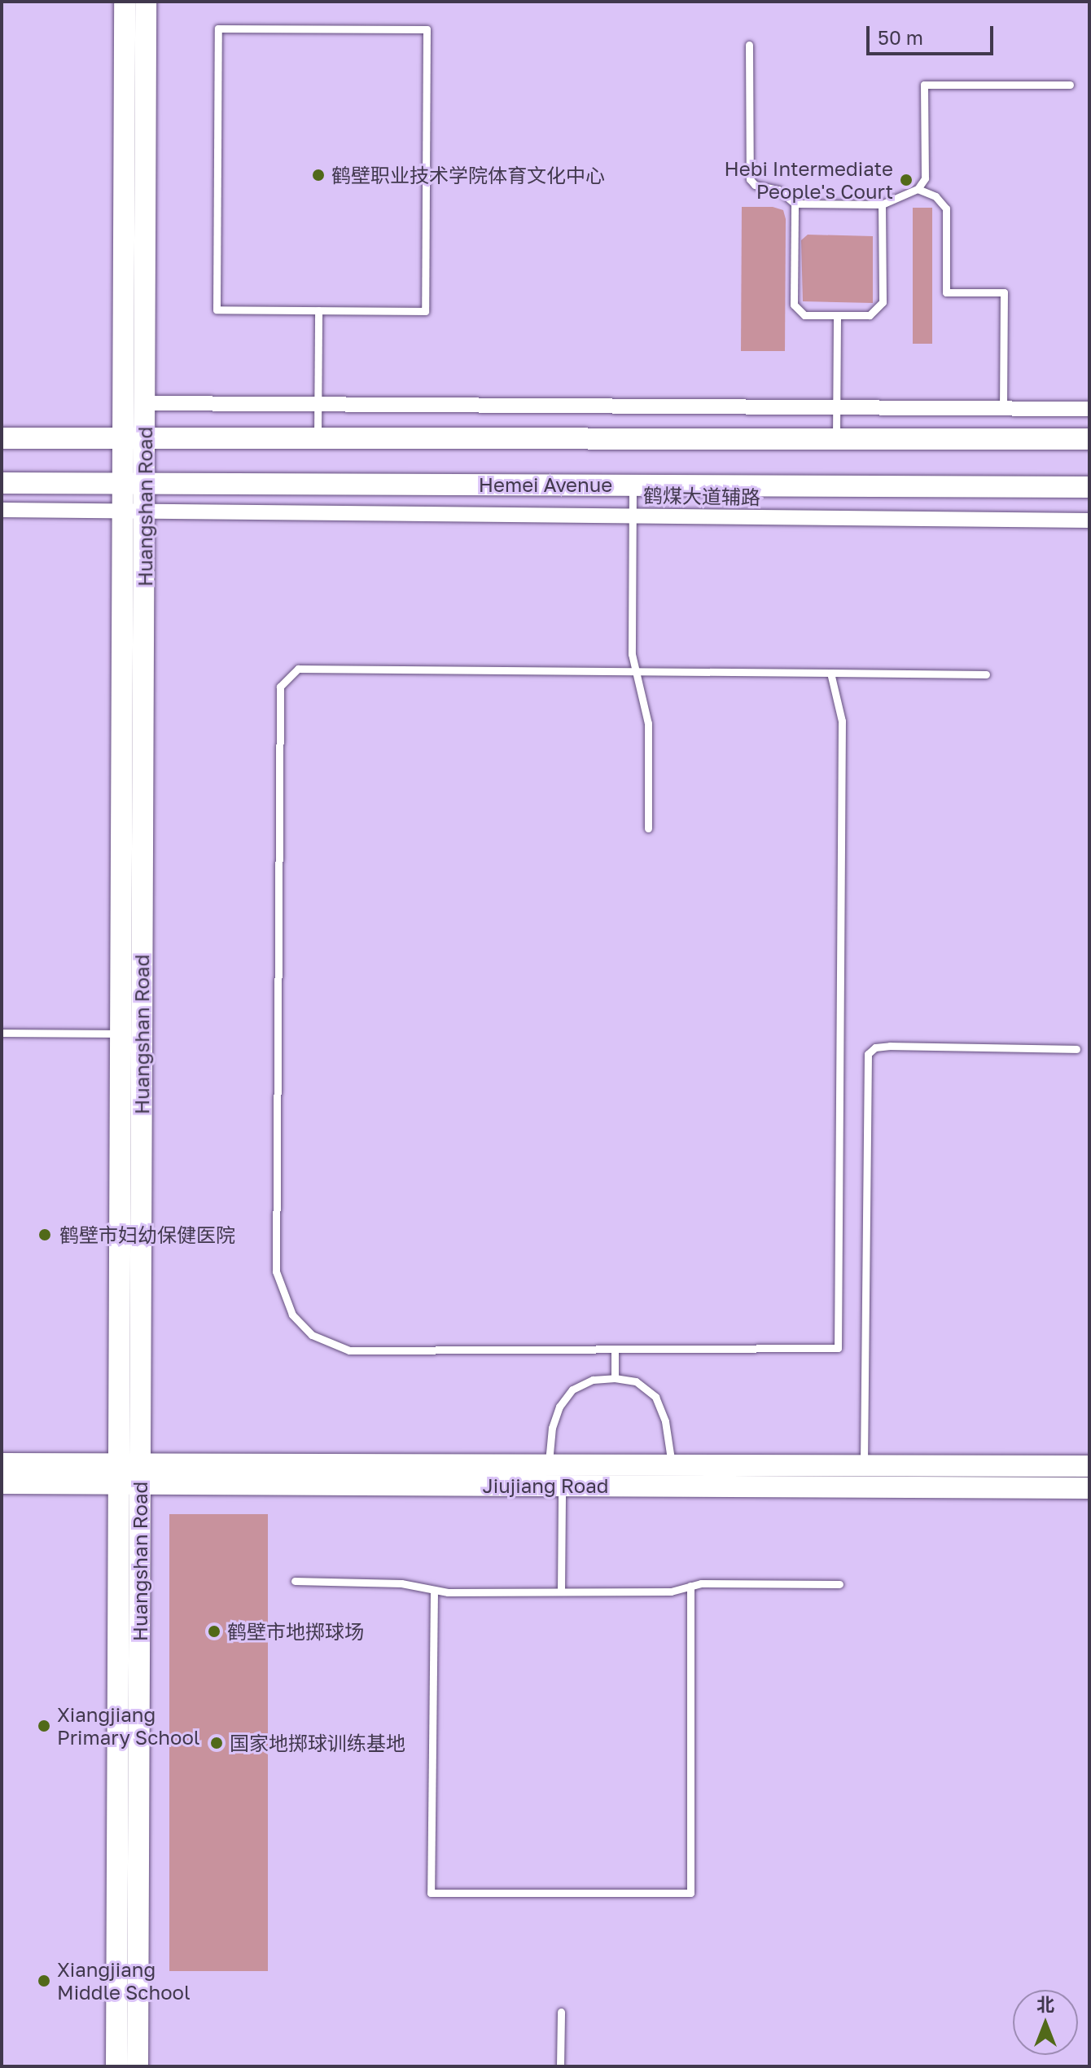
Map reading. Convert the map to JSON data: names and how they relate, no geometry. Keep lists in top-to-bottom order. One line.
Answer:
{"streets":{"street":["Hemei Avenue","鹤煤大道辅路","Huangshan Road","Jiujiang Road"]},"crossings":[["Hemei Avenue","Huangshan Road"],["鹤煤大道辅路","Huangshan Road"],["Huangshan Road","Jiujiang Road"]],"places":["鹤壁职业技术学院体育文化中心","Hebi Intermediate People's Court","鹤壁市妇幼保健医院","鹤壁市地掷球场","Xiangjiang Primary School","国家地掷球训练基地","Xiangjiang Middle School"],"scale_bar":"50 m","north":"top"}
